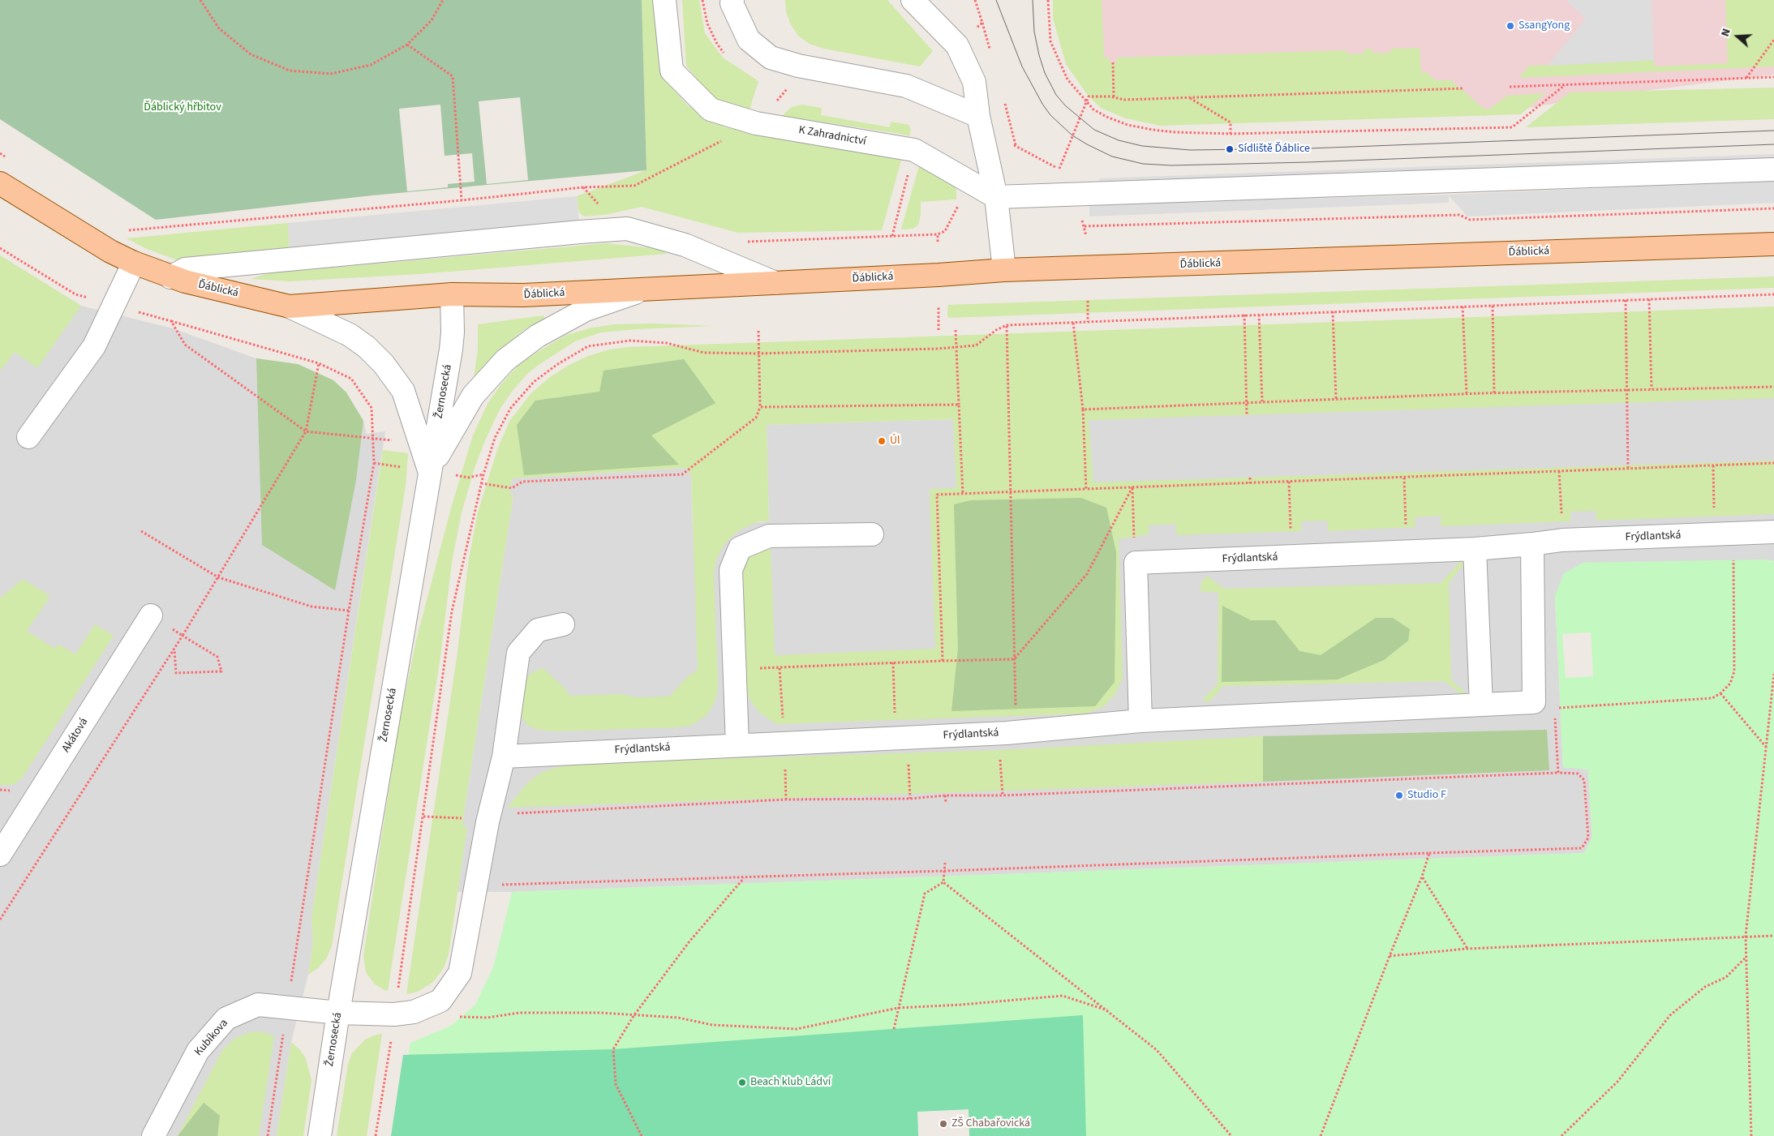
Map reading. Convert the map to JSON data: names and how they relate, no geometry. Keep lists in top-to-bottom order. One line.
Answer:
{"streets":{"main road":["Ďáblická"],"street":["K Zahradnictví","Žernosecká","Frýdlantská","Akátová","Kubíkova"]},"crossings":[["Ďáblická","Žernosecká"],["Žernosecká","Kubíkova"]],"parks":["Ďáblický hřbitov"],"places":["SsangYong","Sídliště Ďáblice","Úl","Studio F","Beach klub Ládví","ZŠ Chabařovická"],"north":"left"}
